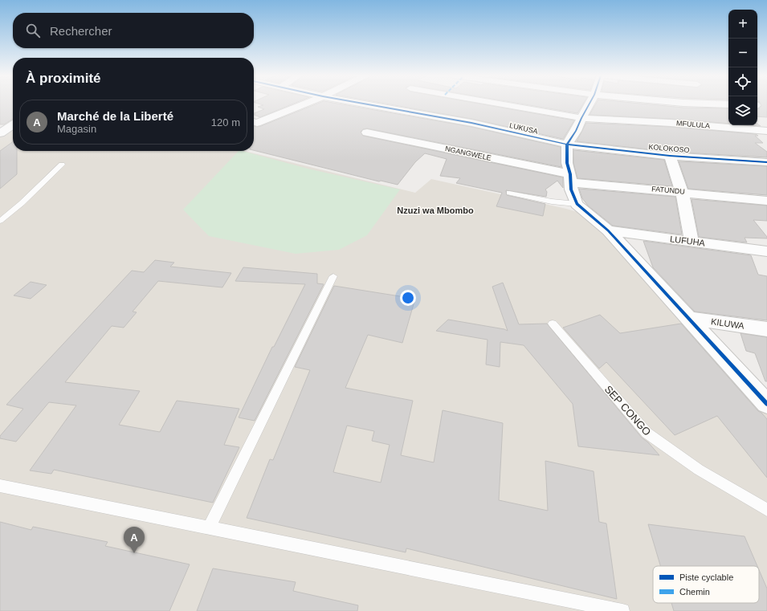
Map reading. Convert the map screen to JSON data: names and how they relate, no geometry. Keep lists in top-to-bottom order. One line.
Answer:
{"streets":{"street":["MFULULA","LUKUSA","KOLOKOSO","NGANGWELE","FATUNDU","LUFUHA","KILUWA"],"lane":["SEP CONGO"]},"crossings":[["LUKUSA","KOLOKOSO"],["NGANGWELE","FATUNDU"]],"districts":["Nzuzi wa Mbombo"],"legend":["Piste cyclable","Chemin"],"page":{"map_buttons":["+","−"],"search":"Rechercher","heading":"À proximité","list":[{"mark":"A","name":"Marché de la Liberté","note":"Magasin","value":"120 m"}],"pins":"A"}}
